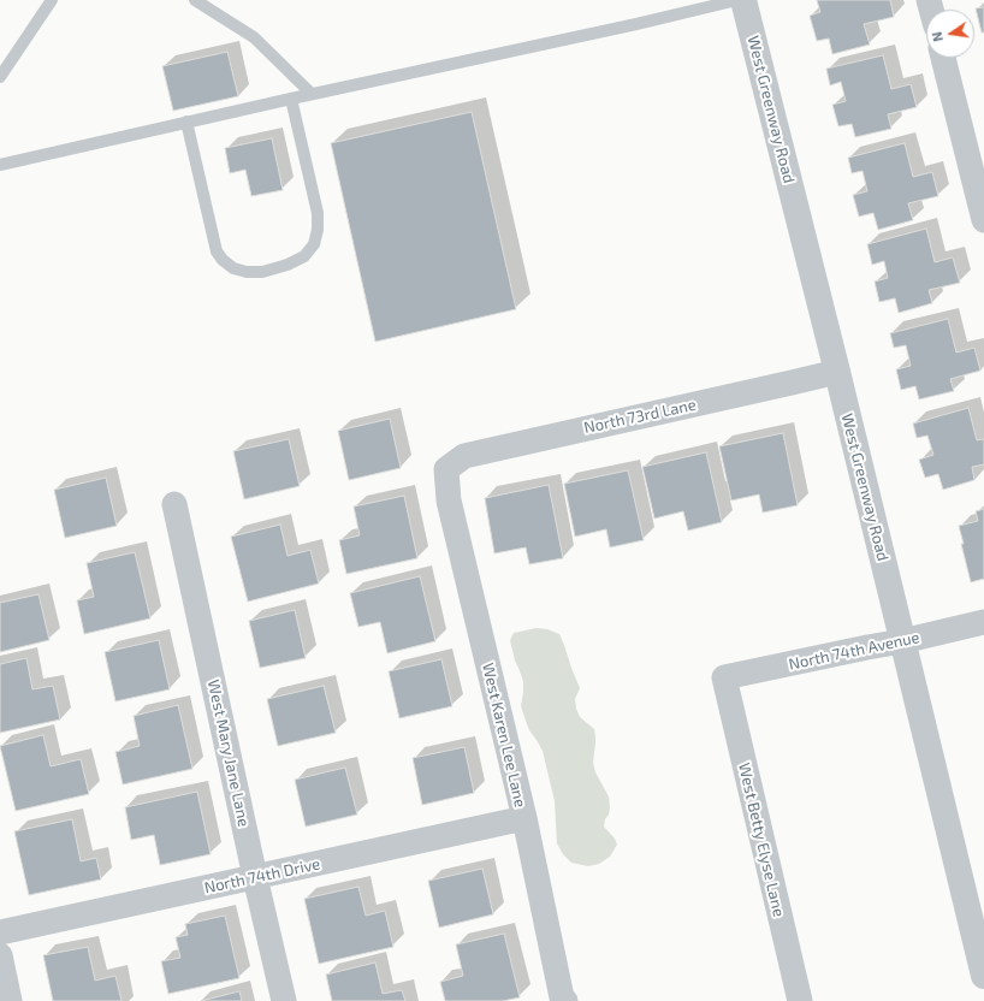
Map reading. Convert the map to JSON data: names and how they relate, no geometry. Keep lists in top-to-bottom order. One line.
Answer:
{"streets":{"street":["West Greenway Road","North 73rd Lane","North 74th Avenue","West Karen Lee Lane","West Mary Jane Lane","West Betty Elyse Lane","North 74th Drive"]},"crossings":[["West Greenway Road","North 73rd Lane"],["West Greenway Road","North 74th Avenue"],["North 73rd Lane","West Karen Lee Lane"],["North 74th Avenue","West Betty Elyse Lane"],["West Karen Lee Lane","North 74th Drive"],["West Mary Jane Lane","North 74th Drive"]],"north":"left"}
